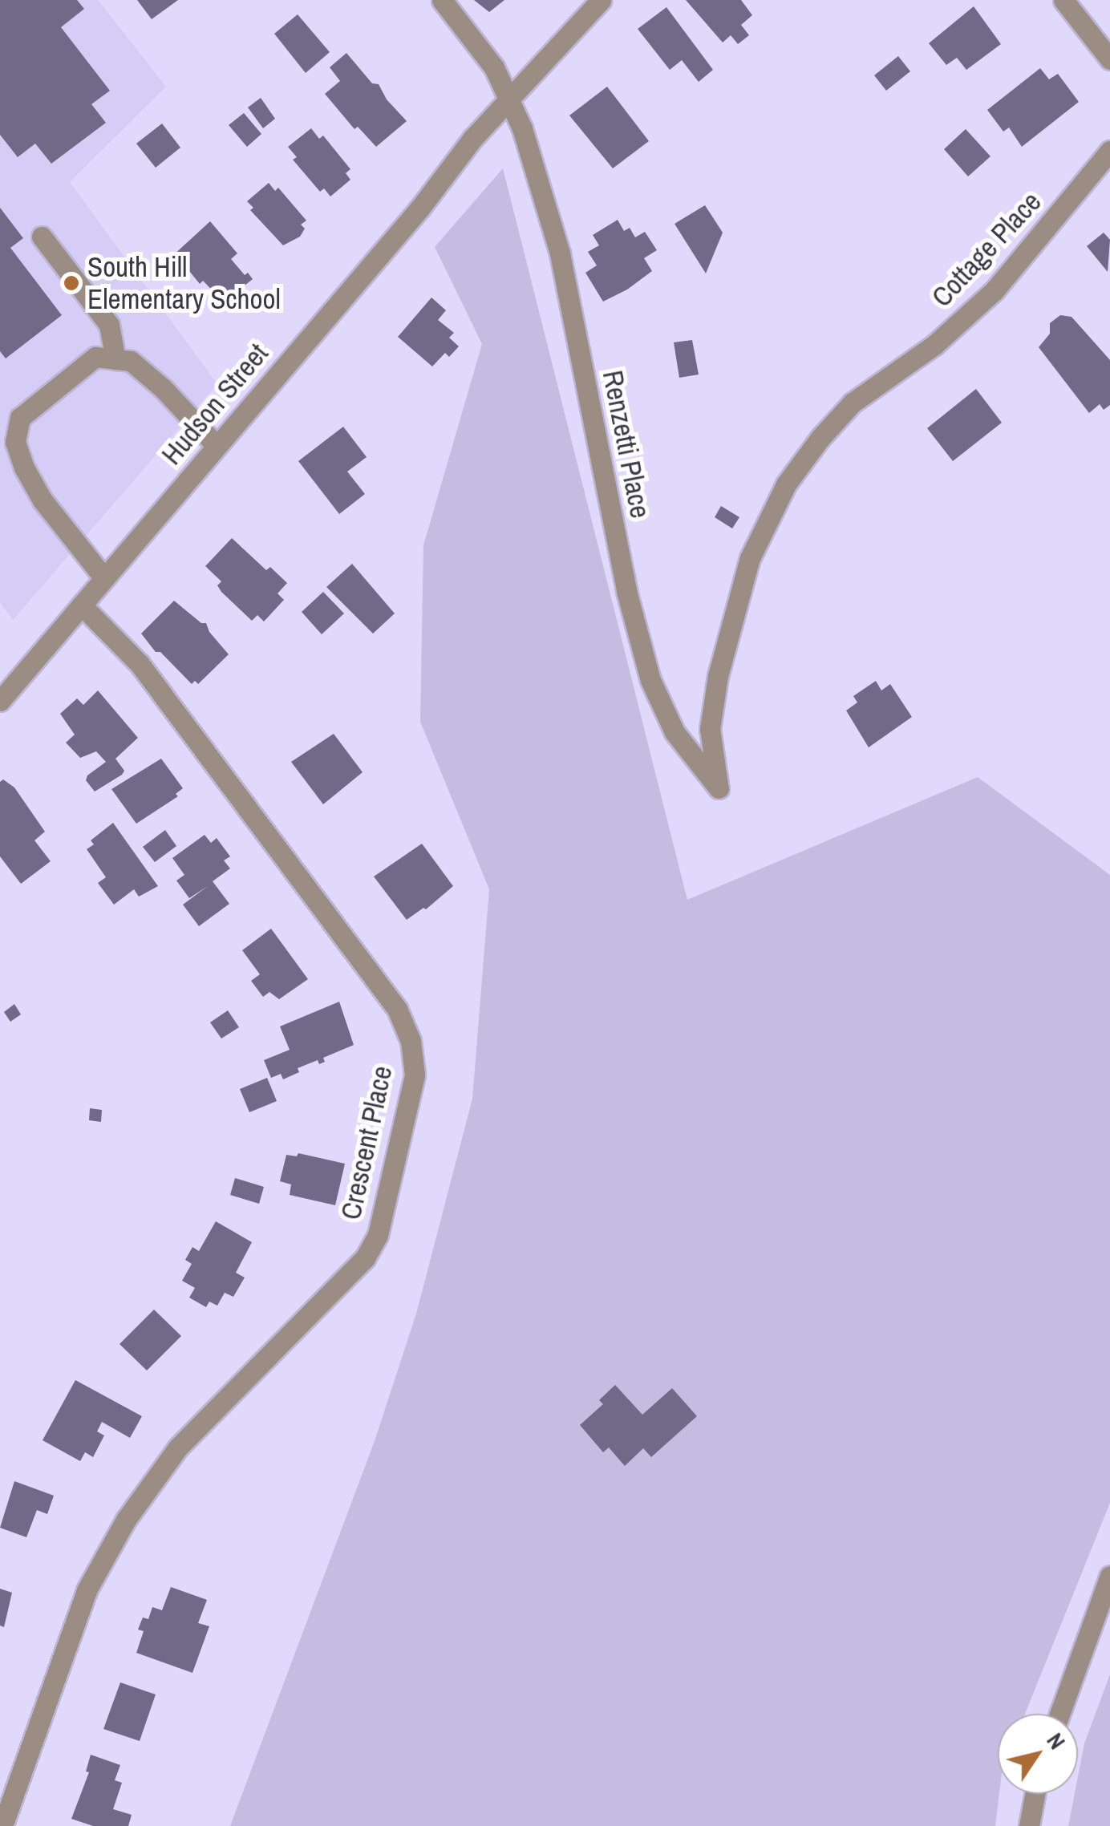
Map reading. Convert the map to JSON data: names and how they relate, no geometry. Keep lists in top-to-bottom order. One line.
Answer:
{"streets":{"street":["Cottage Place","Hudson Street","Renzetti Place","Crescent Place"]},"crossings":[["Cottage Place","Renzetti Place"],["Hudson Street","Renzetti Place"],["Hudson Street","Crescent Place"]],"places":["South Hill Elementary School"],"north":"top right"}
